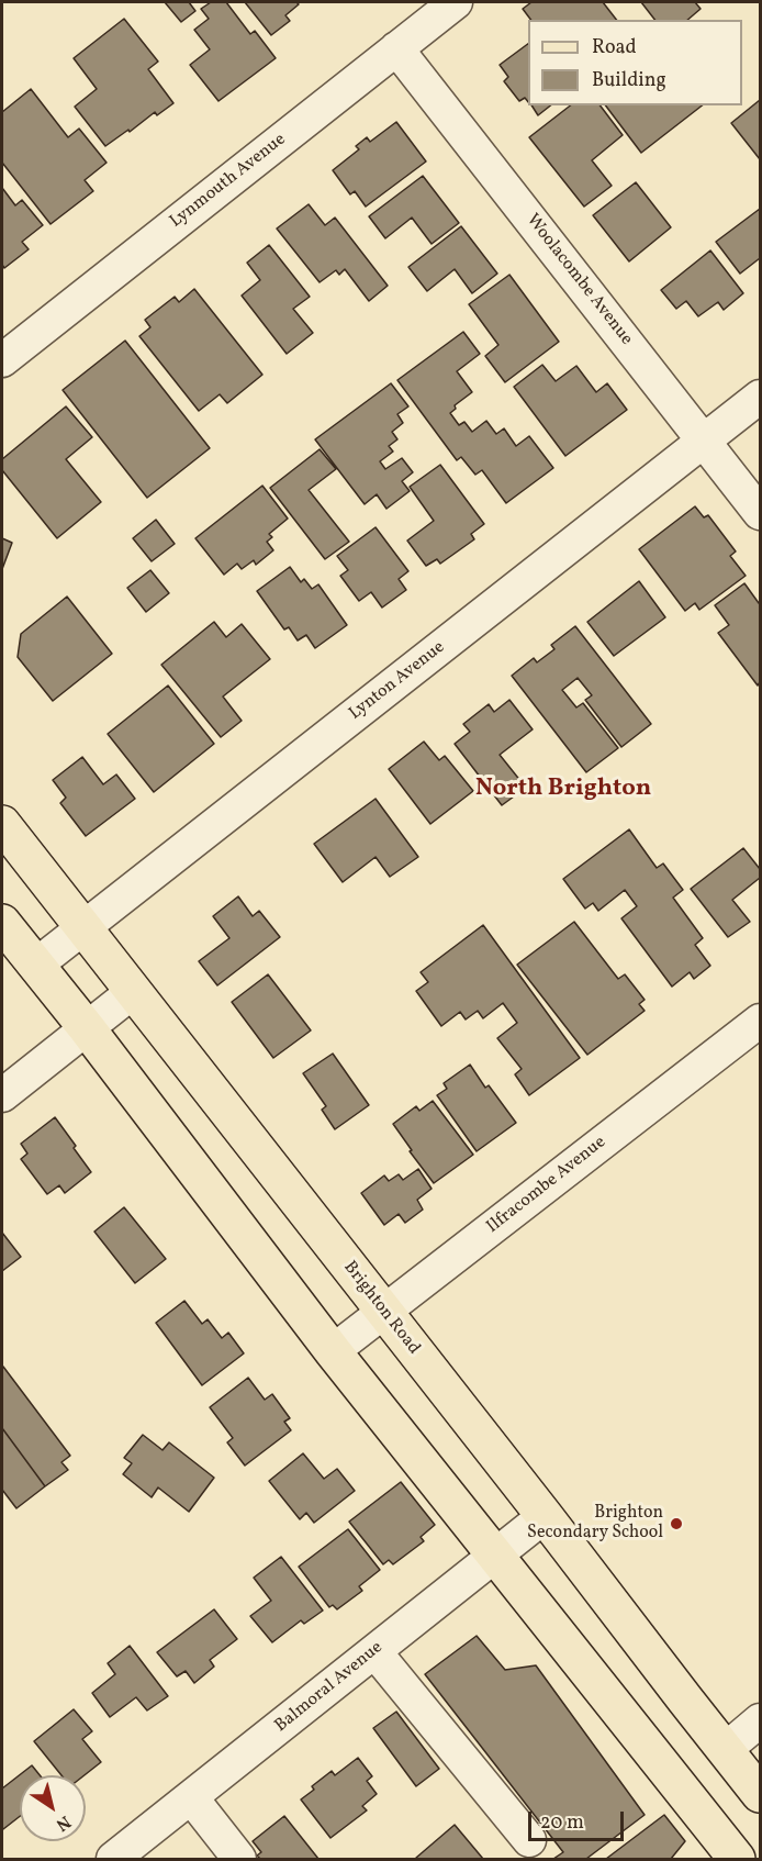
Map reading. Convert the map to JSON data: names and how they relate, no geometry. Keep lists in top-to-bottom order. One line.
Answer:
{"streets":{"main road":["Brighton Road"],"street":["Lynmouth Avenue","Woolacombe Avenue","Lynton Avenue","Ilfracombe Avenue","Balmoral Avenue"]},"crossings":[["Lynmouth Avenue","Woolacombe Avenue"],["Woolacombe Avenue","Lynton Avenue"],["Lynton Avenue","Brighton Road"],["Ilfracombe Avenue","Brighton Road"],["Brighton Road","Balmoral Avenue"]],"districts":["North Brighton"],"places":["Brighton Secondary School"],"legend":["Road","Building"],"scale_bar":"20 m","north":"bottom right"}
